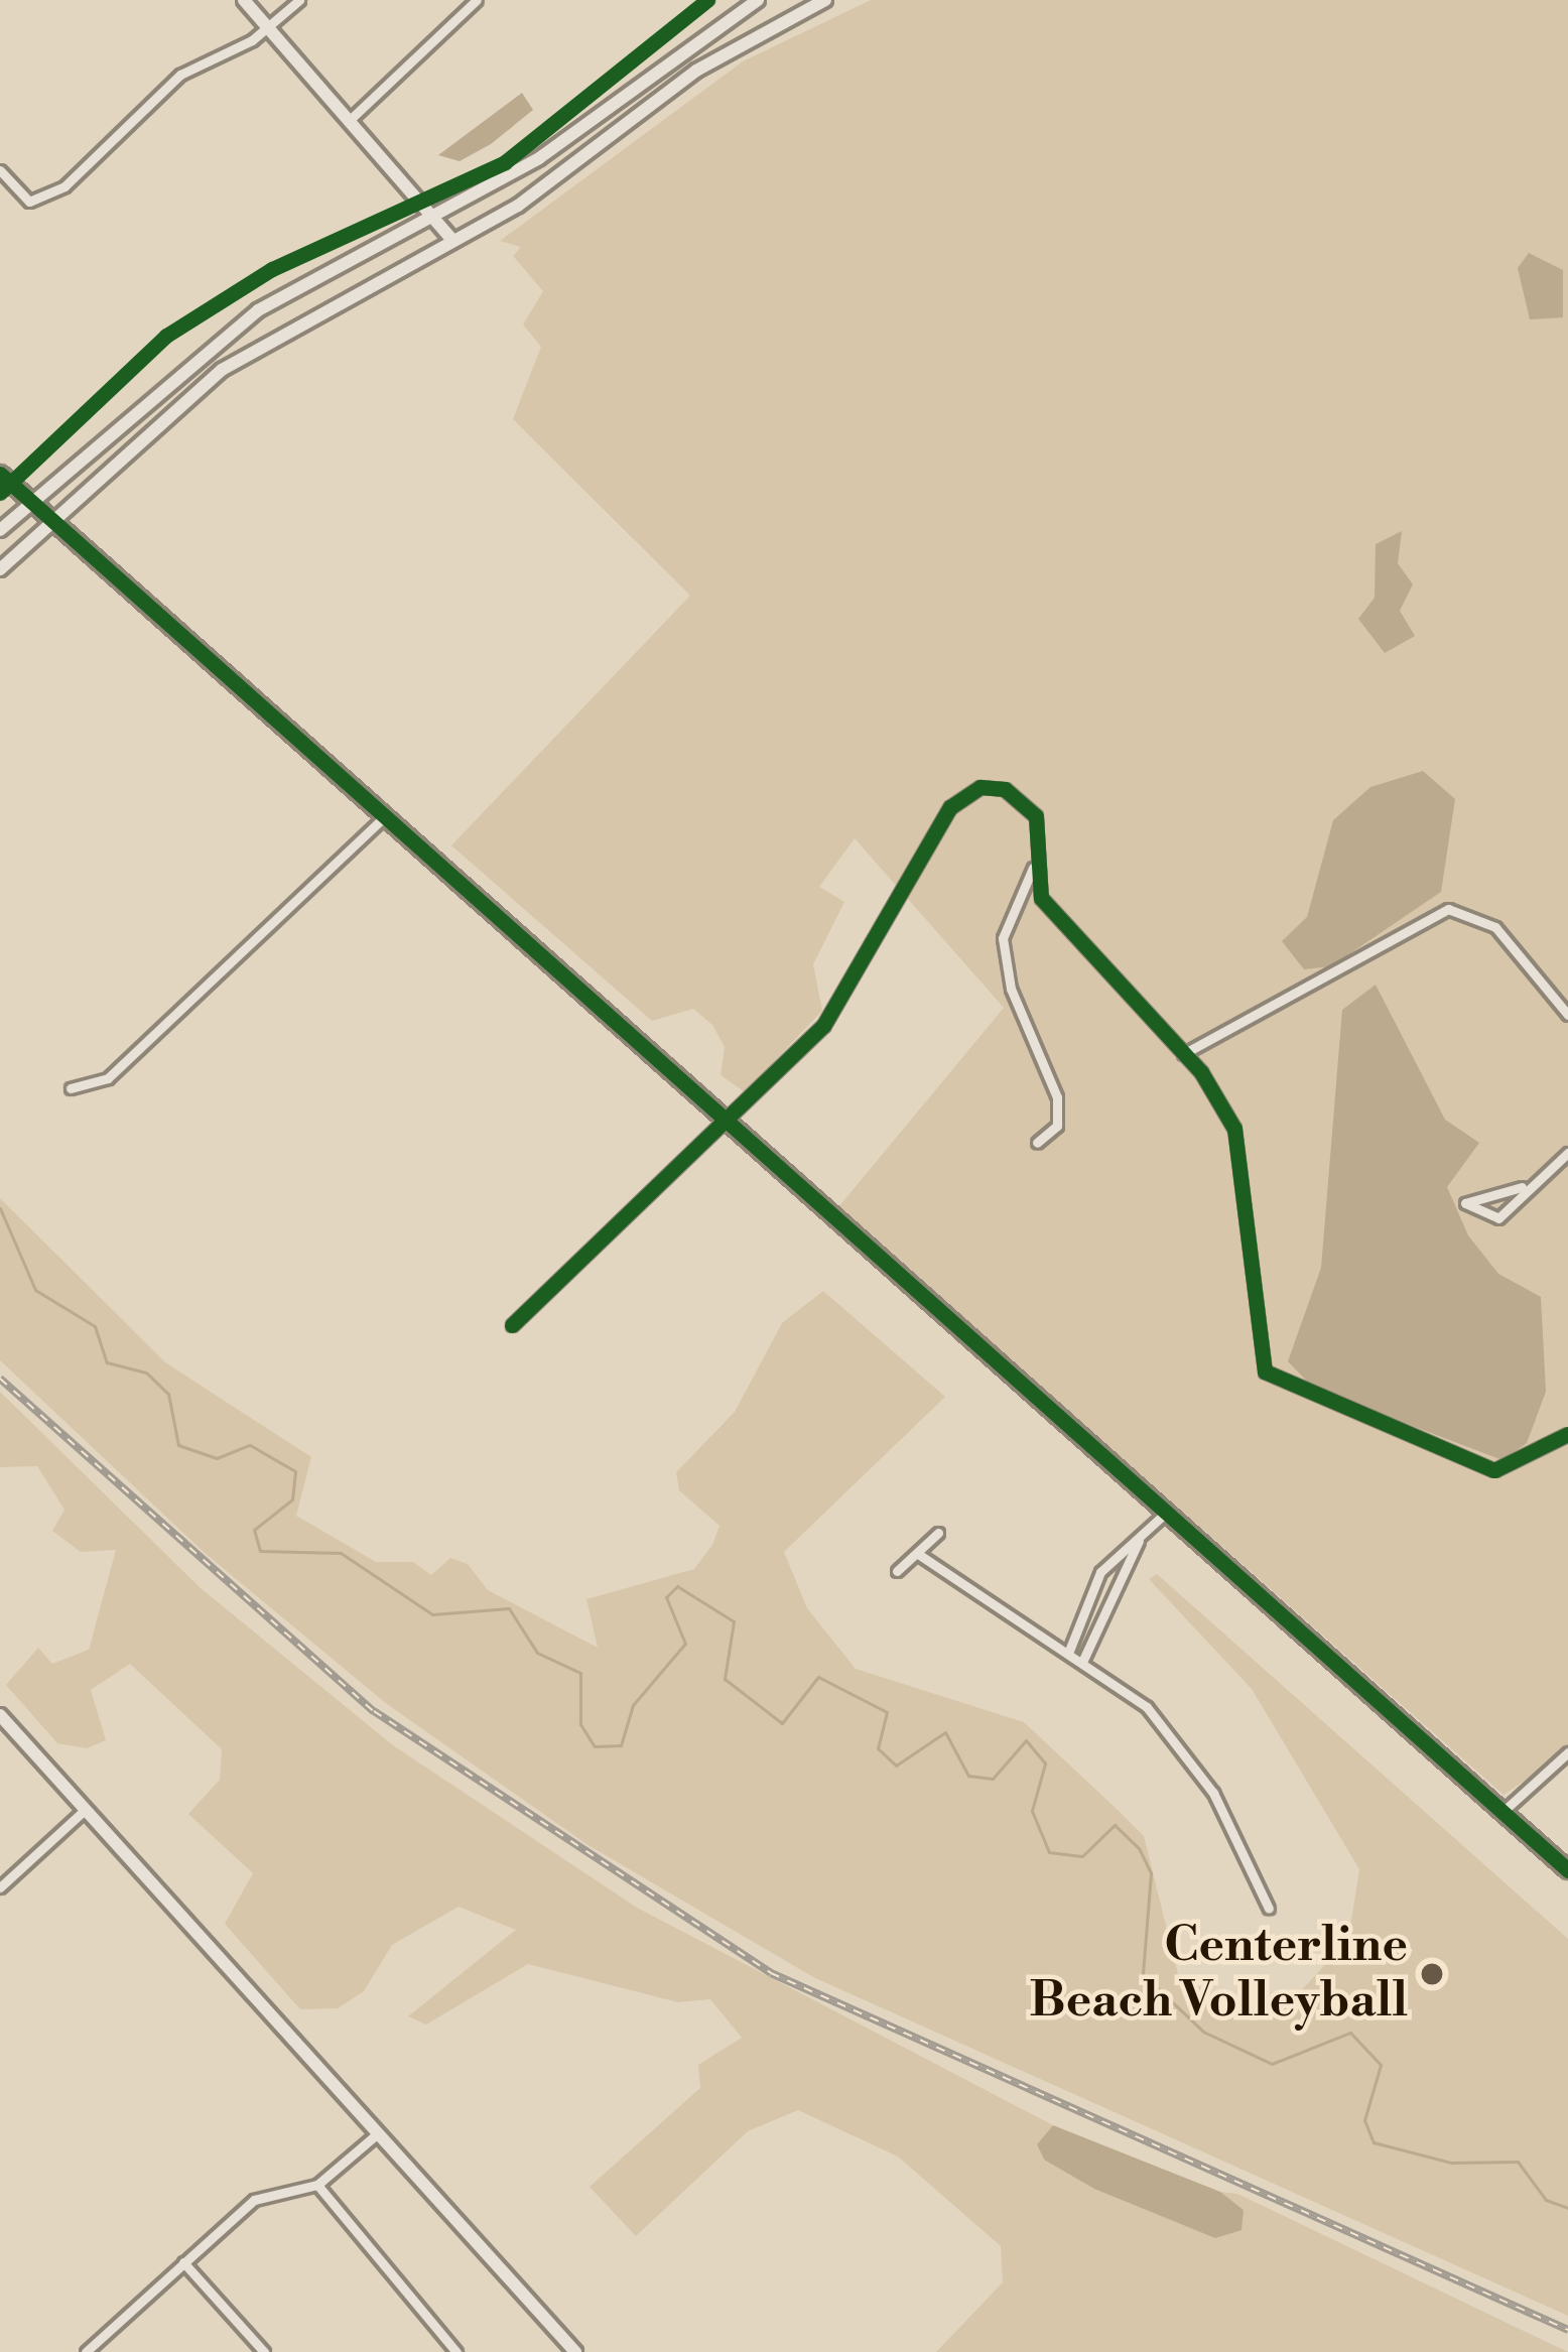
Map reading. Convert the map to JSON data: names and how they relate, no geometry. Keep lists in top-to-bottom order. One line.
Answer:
{"places":["Centerline Beach Volleyball"]}
